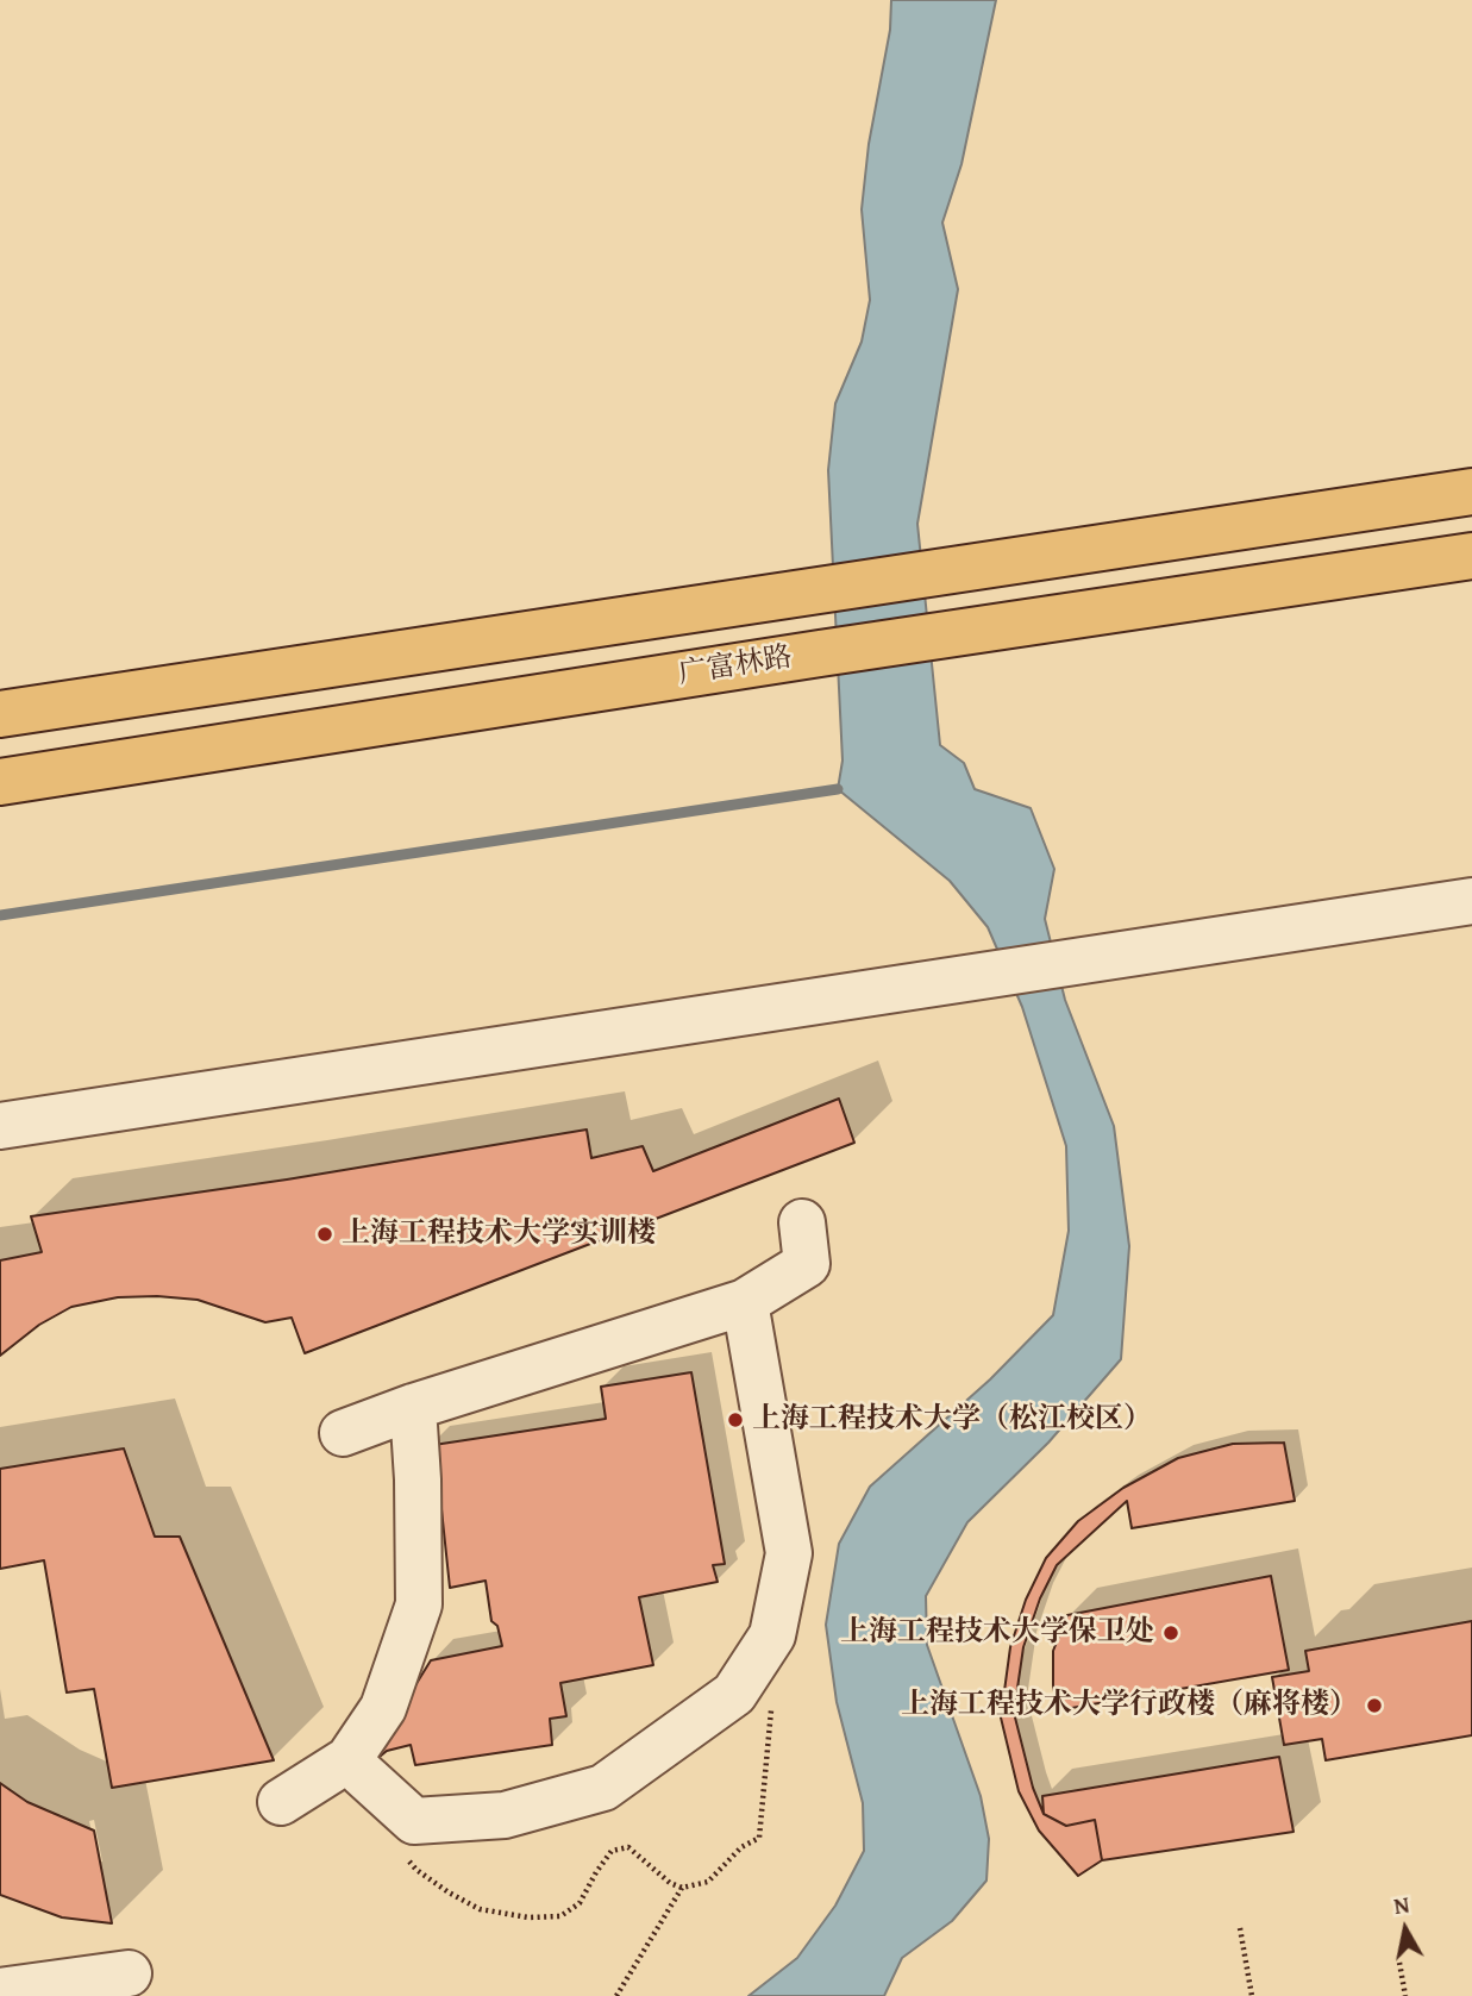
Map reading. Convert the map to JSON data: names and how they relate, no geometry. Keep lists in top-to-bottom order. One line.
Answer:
{"streets":{"main road":["广富林路"]},"places":["上海工程技术大学实训楼","上海工程技术大学（松江校区）","上海工程技术大学保卫处","上海工程技术大学行政楼（麻将楼）"],"north":"top"}
